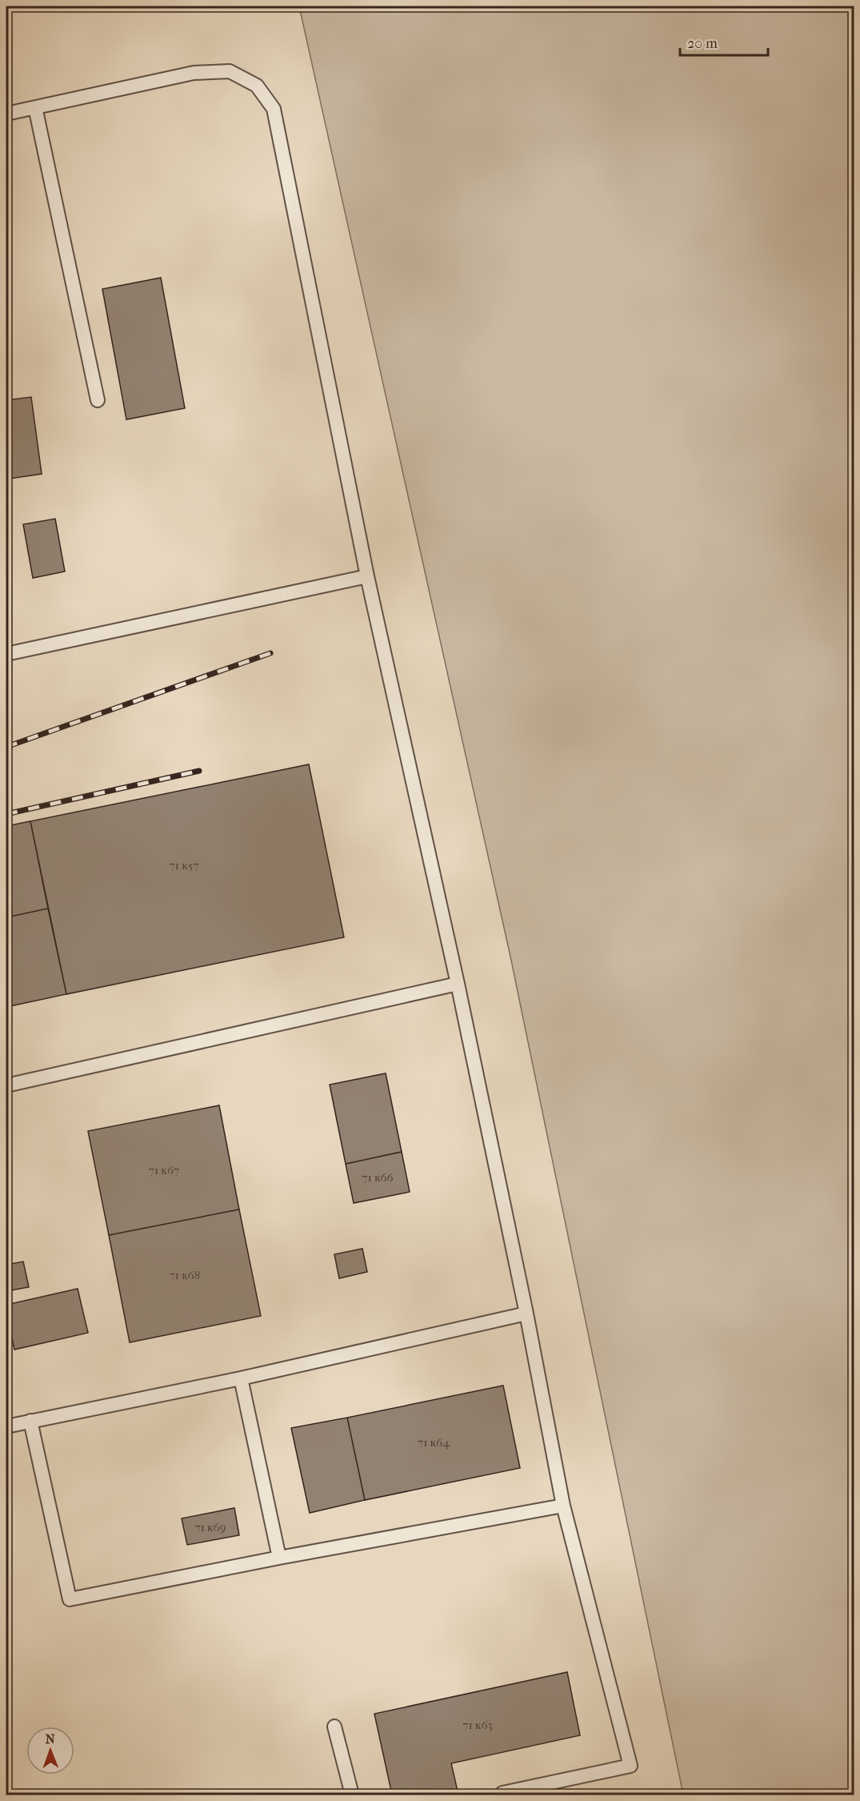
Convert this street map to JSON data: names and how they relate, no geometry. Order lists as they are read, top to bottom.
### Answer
{
  "house_numbers": [
    "71 к57",
    "71 к67",
    "71 к66",
    "71 к68",
    "71 к64",
    "71 к69",
    "71 к63"
  ],
  "scale_bar": "20 m",
  "north": "top"
}
